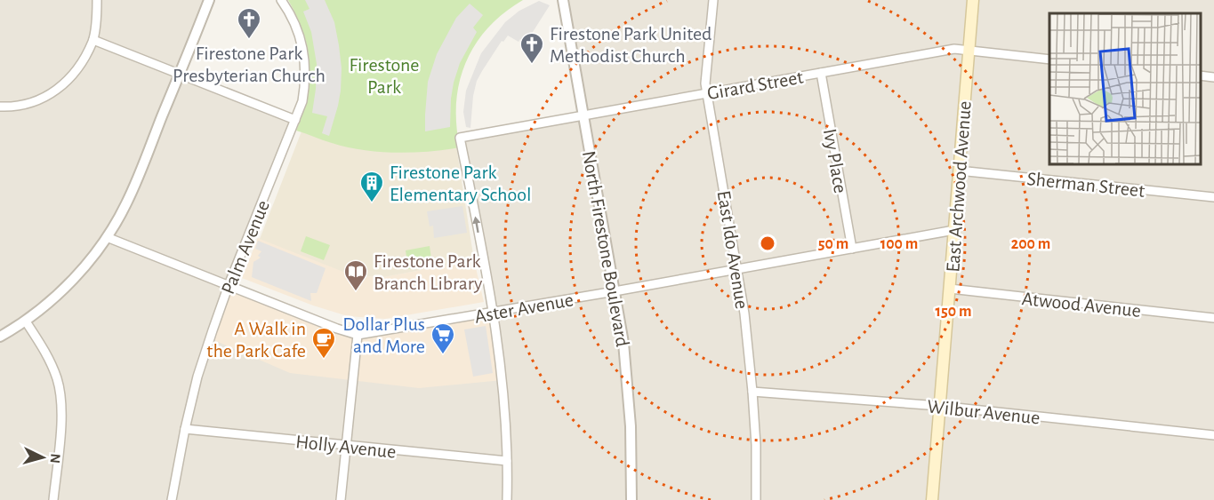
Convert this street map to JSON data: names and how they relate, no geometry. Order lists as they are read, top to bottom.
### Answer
{
  "streets": {
    "main road": ["East Archwood Avenue"],
    "street": [
      "Girard Street",
      "Ivy Place",
      "Sherman Street",
      "Palm Avenue",
      "North Firestone Boulevard",
      "East Ido Avenue",
      "Atwood Avenue",
      "Aster Avenue",
      "Wilbur Avenue",
      "Holly Avenue"
    ]
  },
  "crossings": [
    ["Girard Street", "Ivy Place"],
    ["Girard Street", "East Archwood Avenue"],
    ["Girard Street", "North Firestone Boulevard"],
    ["Girard Street", "East Ido Avenue"],
    ["Girard Street", "Aster Avenue"],
    ["Ivy Place", "Aster Avenue"],
    ["Sherman Street", "East Archwood Avenue"],
    ["East Archwood Avenue", "Atwood Avenue"],
    ["East Archwood Avenue", "Aster Avenue"],
    ["East Archwood Avenue", "Wilbur Avenue"],
    ["Palm Avenue", "Aster Avenue"],
    ["Palm Avenue", "Holly Avenue"],
    ["North Firestone Boulevard", "Aster Avenue"],
    ["East Ido Avenue", "Aster Avenue"],
    ["East Ido Avenue", "Wilbur Avenue"]
  ],
  "parks": ["Firestone Park"],
  "places": {
    "church": ["Firestone Park Presbyterian Church", "Firestone Park United Methodist Church"],
    "building": ["Firestone Park Elementary School"],
    "library": ["Firestone Park Branch Library"],
    "supermarket": ["Dollar Plus and More"],
    "cafe": ["A Walk in the Park Cafe"]
  },
  "north": "right",
  "rings": [
    "50 m",
    "100 m",
    "200 m",
    "150 m"
  ]
}
